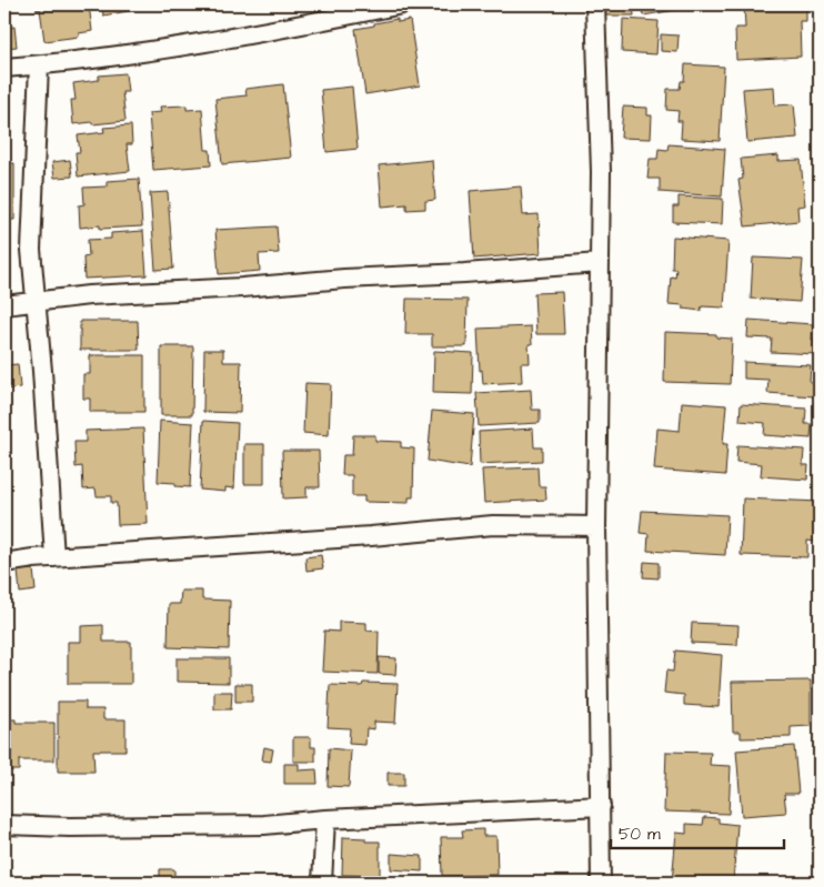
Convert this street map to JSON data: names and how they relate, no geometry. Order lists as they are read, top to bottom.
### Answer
{
  "scale_bar": "50 m"
}
